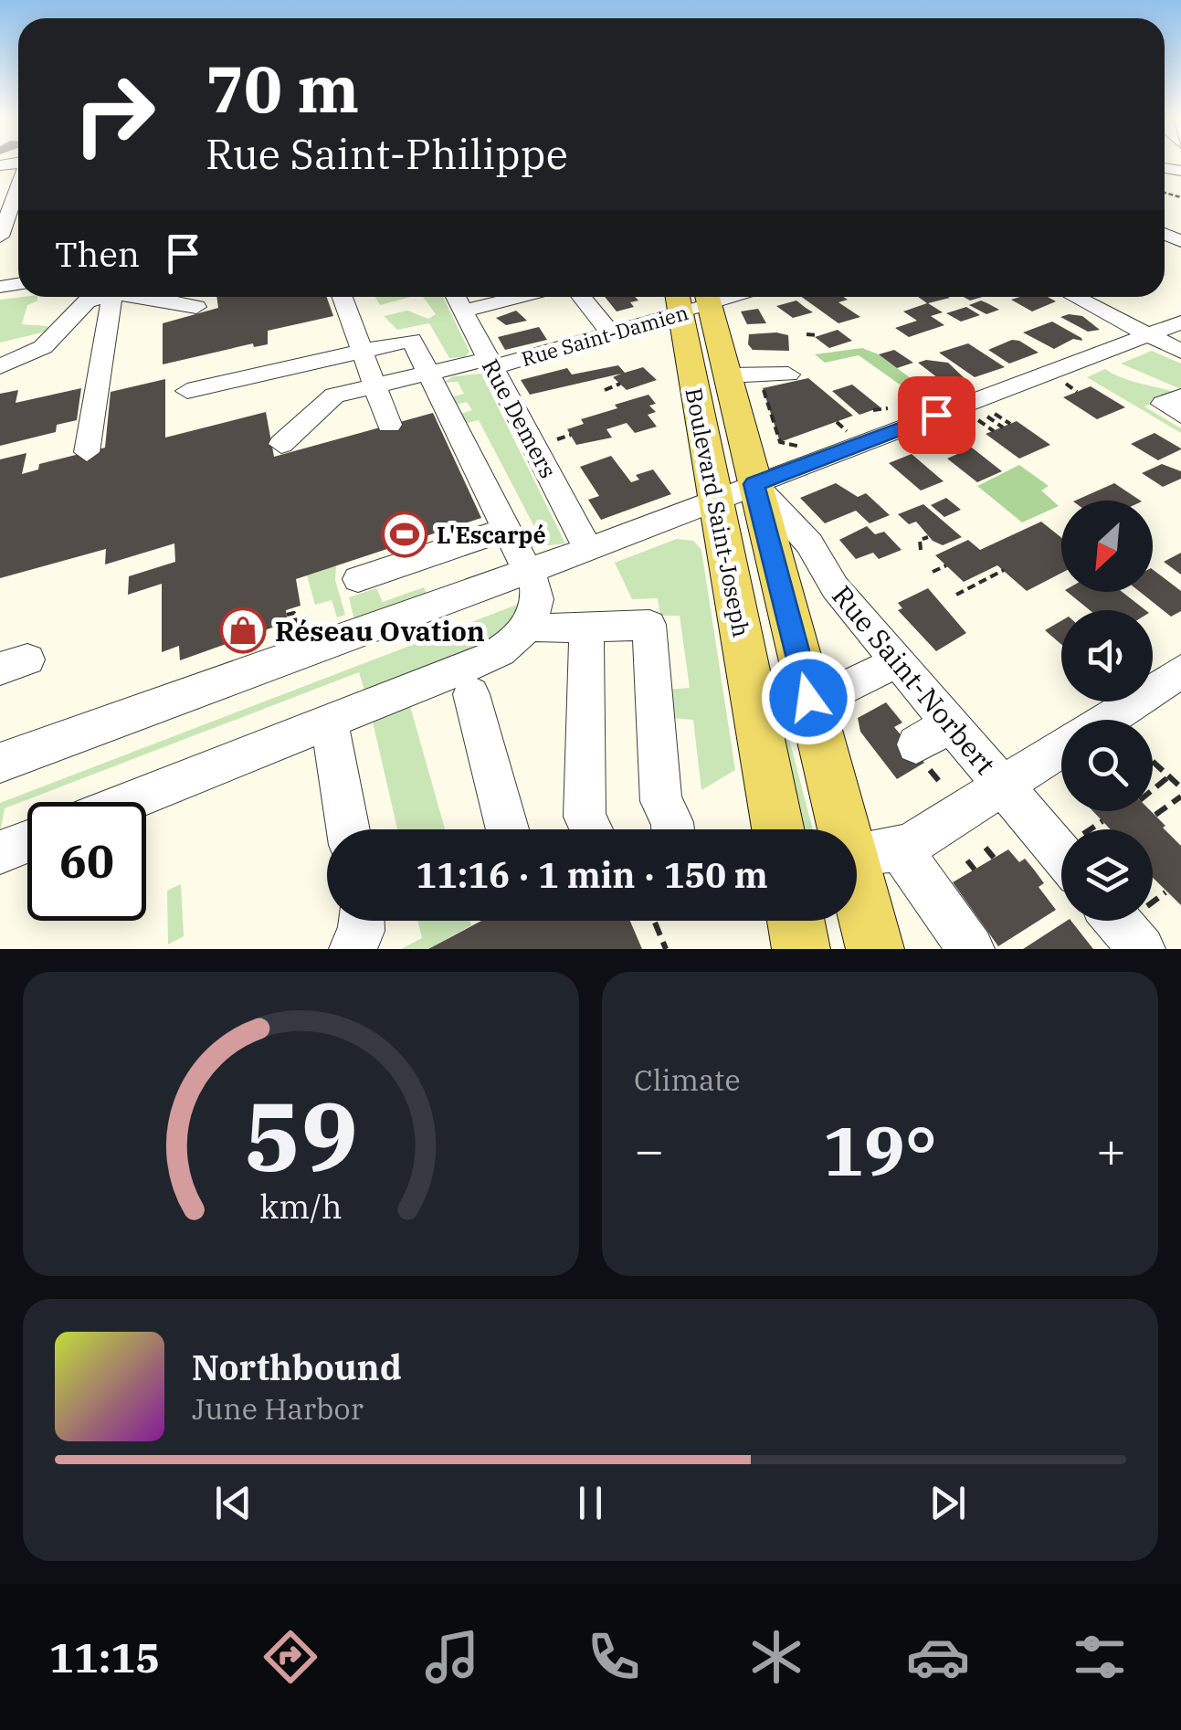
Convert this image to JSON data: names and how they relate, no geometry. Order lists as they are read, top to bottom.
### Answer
{
  "streets": {
    "main road": ["Boulevard Saint-Joseph"],
    "street": ["Rue Saint-Damien", "Rue Demers", "Rue Saint-Norbert"]
  },
  "crossings": [
    ["Rue Saint-Damien", "Rue Demers"],
    ["Rue Saint-Damien", "Boulevard Saint-Joseph"],
    ["Boulevard Saint-Joseph", "Rue Saint-Norbert"]
  ],
  "places": {
    "sports": ["L'Escarpé"],
    "shop": ["Réseau Ovation"]
  },
  "north": "bottom left",
  "page": {
    "turn": ["70 m", "Rue Saint-Philippe"],
    "then": "Then",
    "limit": "60",
    "trip": "11:16 · 1 min · 150 m",
    "tile": "Climate",
    "heat": ["−", "19°", "+"],
    "song": ["Northbound", "June Harbor"],
    "tabs": "11:15",
    "gauge": ["59", "km/h"]
  }
}
